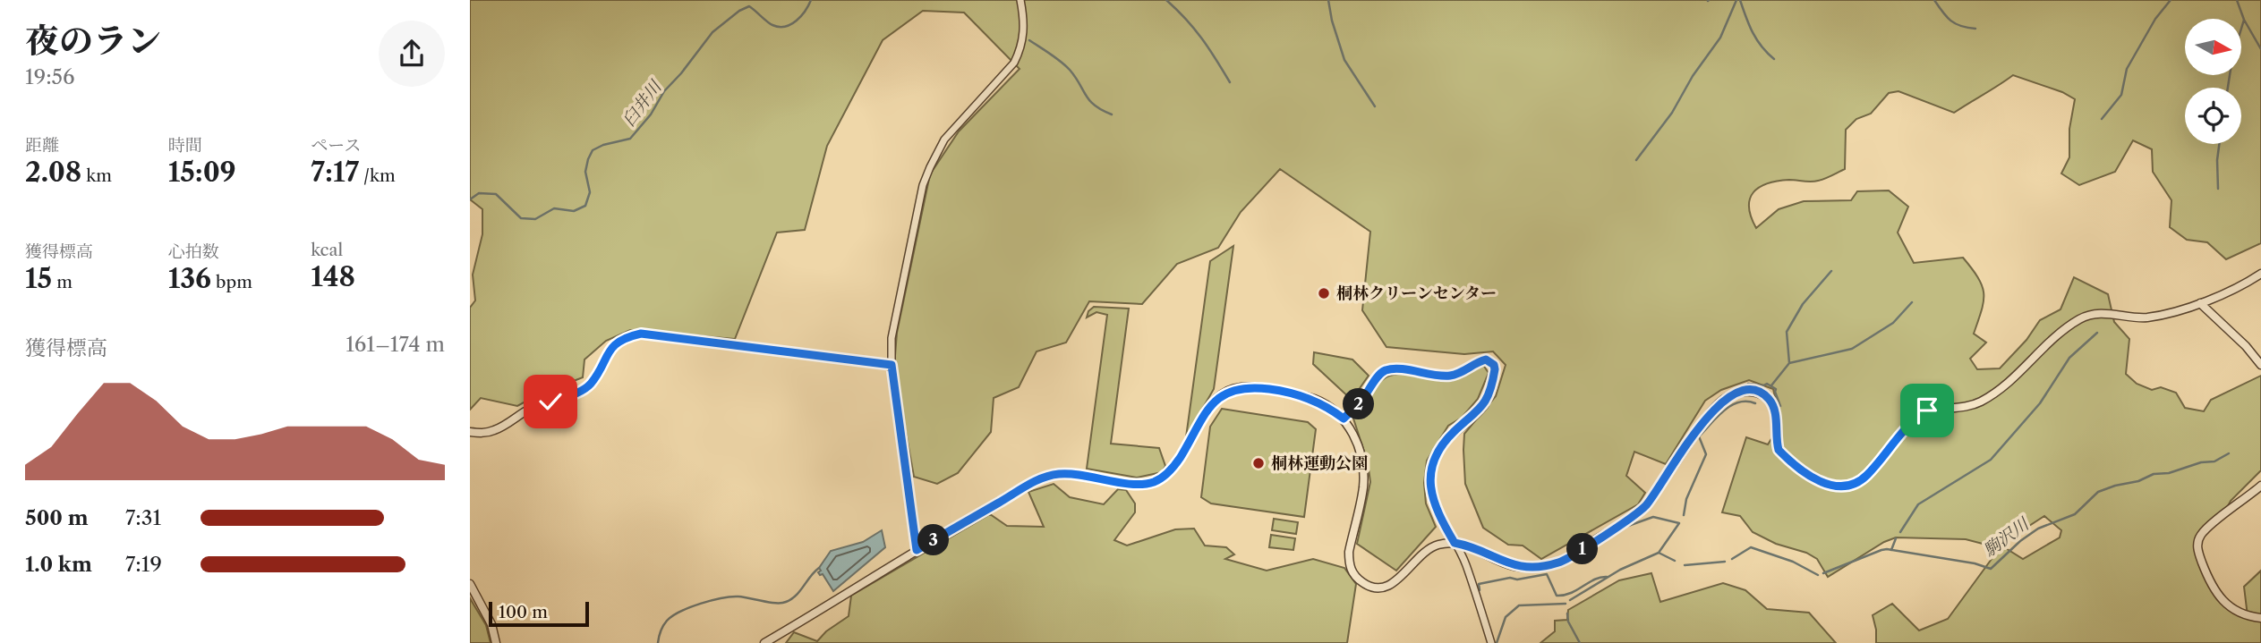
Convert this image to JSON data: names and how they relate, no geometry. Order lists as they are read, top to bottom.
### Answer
{
  "water": ["臼井川", "駒沢川"],
  "places": ["桐林クリーンセンター", "桐林運動公園"],
  "scale_bar": "100 m",
  "north": "right",
  "page": {
    "heading": ["夜のラン", "19:56"],
    "stats": [
      ["距離", "2.08 km"],
      ["時間", "15:09"],
      ["ペース", "7:17 /km"],
      ["獲得標高", "15 m"],
      ["心拍数", "136 bpm"],
      ["kcal", "148"]
    ],
    "chart": ["獲得標高", "161–174 m"],
    "pins": ["2", "3", "1"],
    "list": [
      {
        "name": "500 m",
        "note": "7:31"
      },
      {
        "name": "1.0 km",
        "note": "7:19"
      }
    ],
    "scale": "100 m"
  }
}
